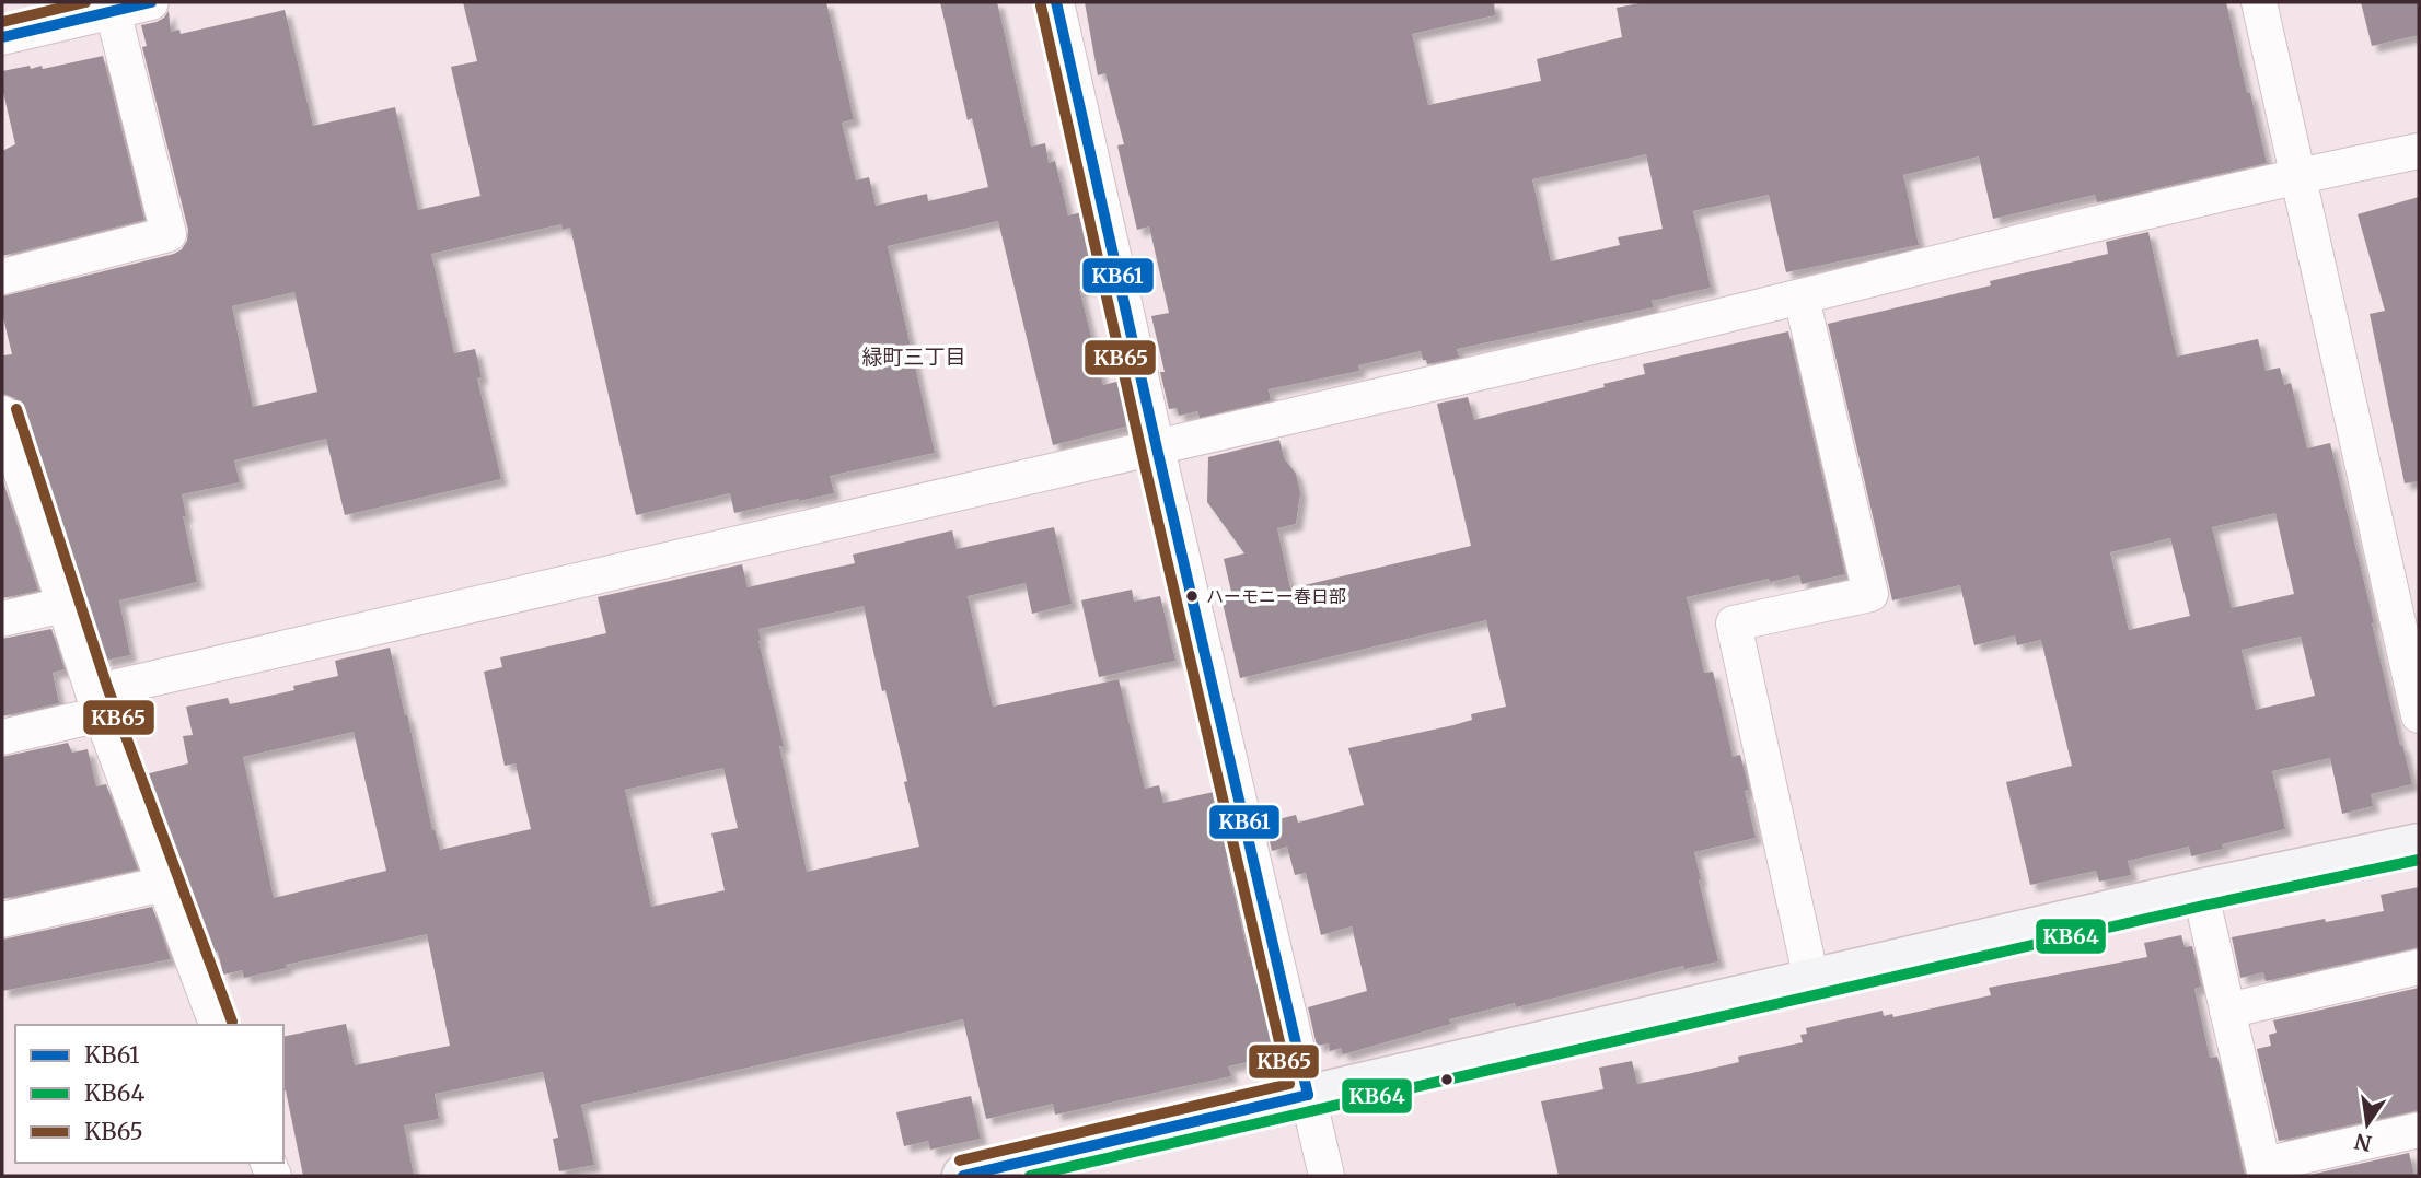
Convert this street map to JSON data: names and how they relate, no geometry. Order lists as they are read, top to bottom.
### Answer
{
  "districts": ["緑町三丁目"],
  "places": ["ハーモニー春日部"],
  "lines": ["transit line KB61", "transit line KB65", "transit line KB64"],
  "legend": ["KB61", "KB64", "KB65"],
  "north": "bottom"
}
